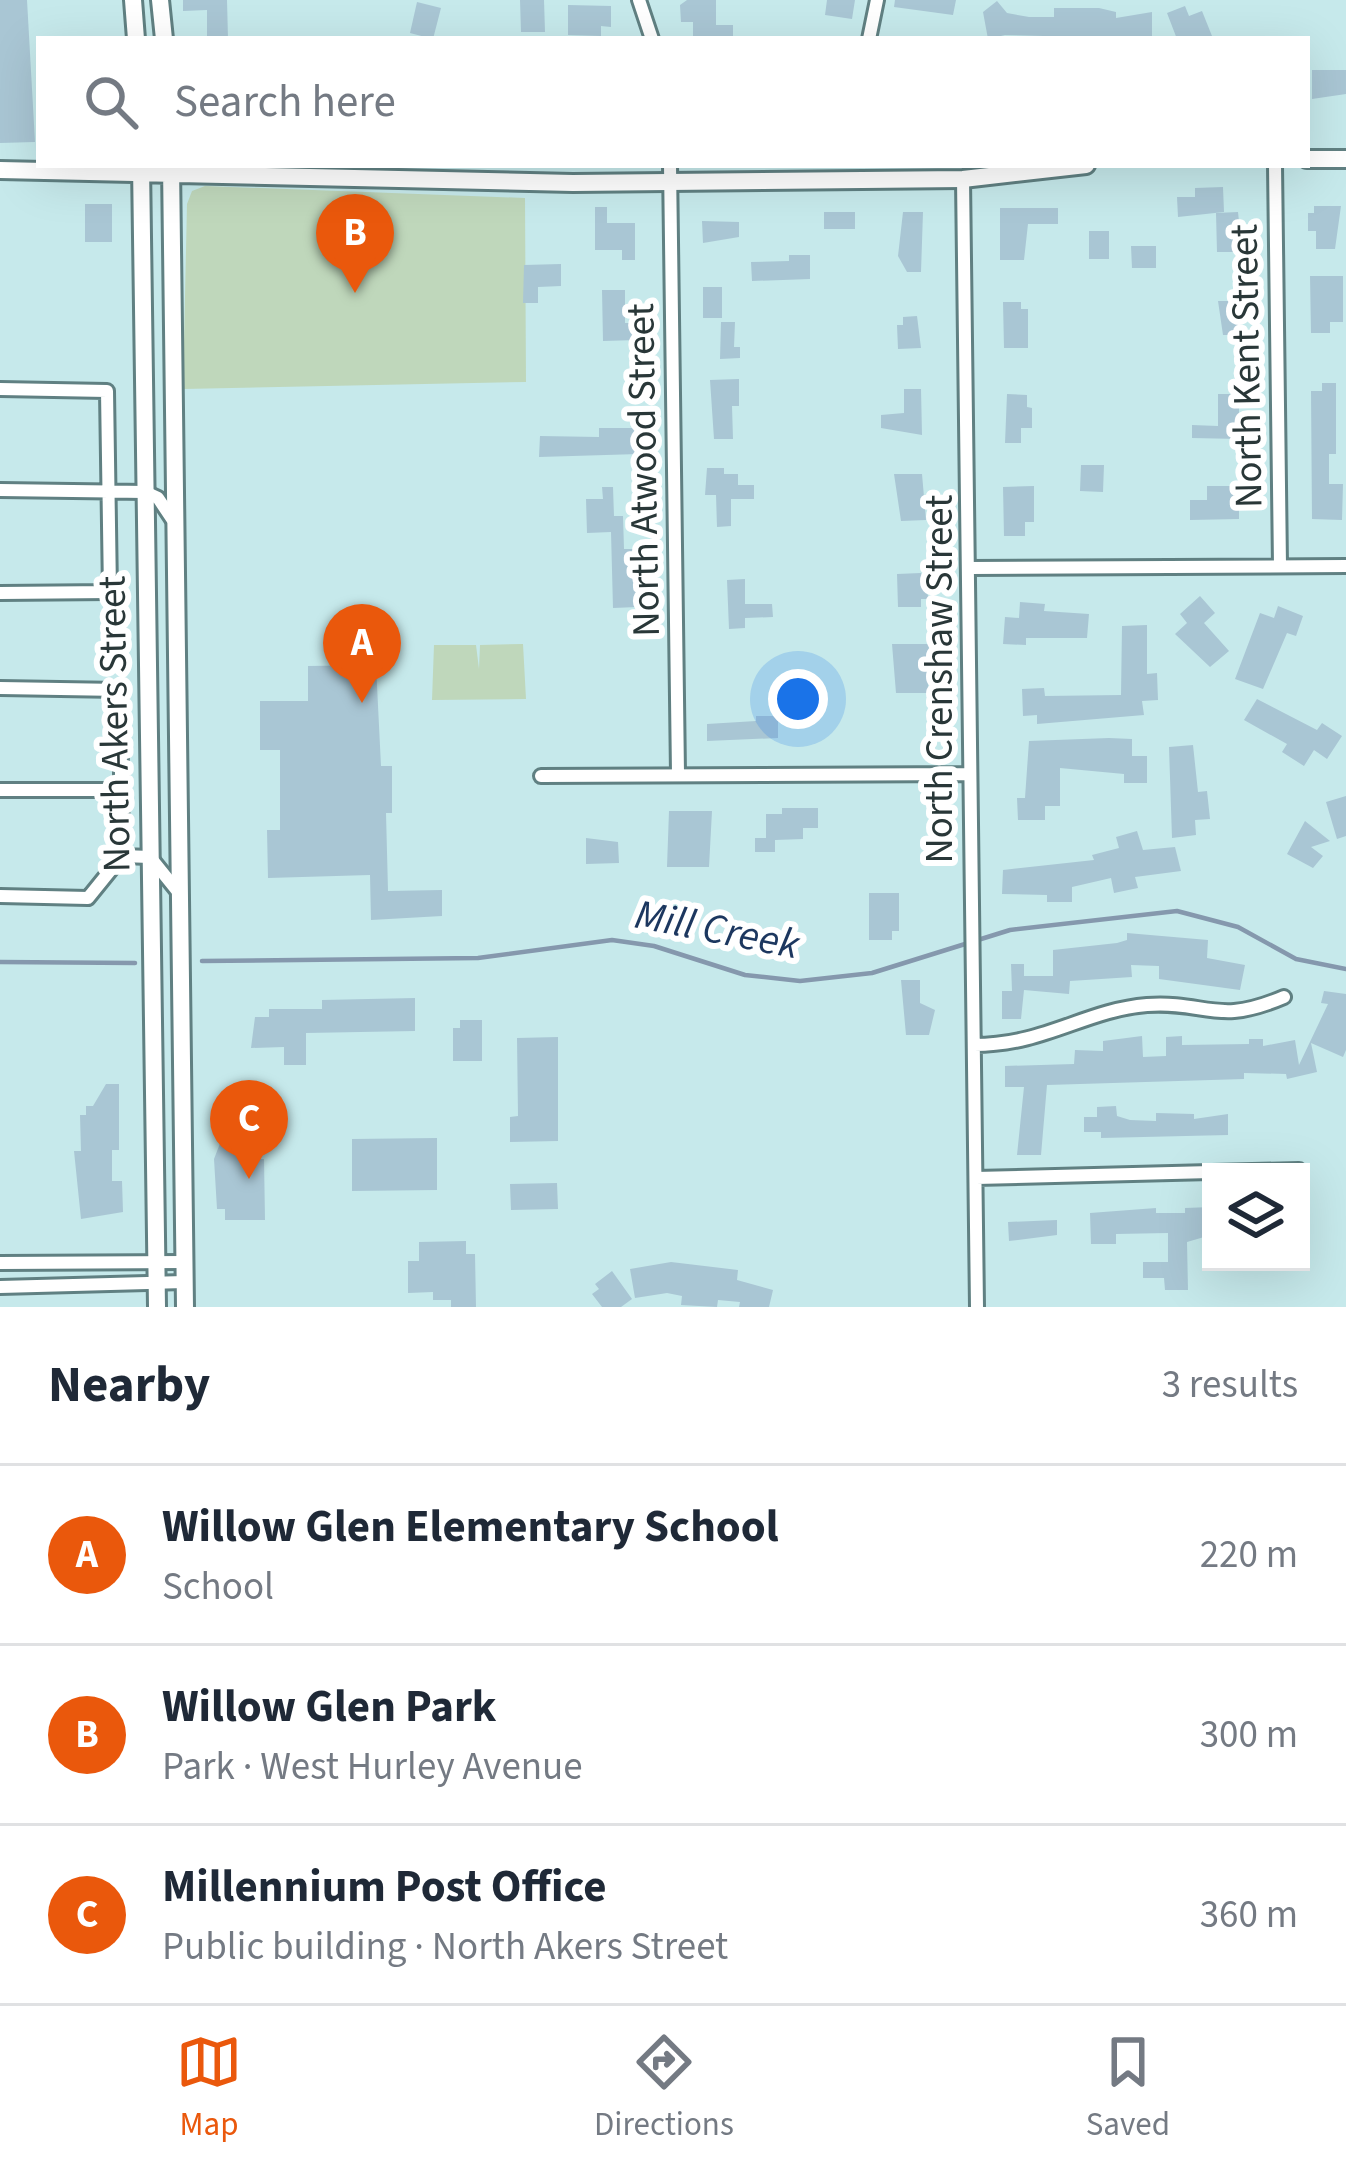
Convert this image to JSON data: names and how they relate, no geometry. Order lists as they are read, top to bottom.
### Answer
{
  "streets": {
    "main road": ["North Akers Street"],
    "street": ["North Kent Street", "North Atwood Street", "North Crenshaw Street"]
  },
  "water": ["Mill Creek"],
  "page": {
    "search": "Search here",
    "pins": ["B", "A", "C"],
    "heading": ["Nearby", "3 results"],
    "list": [
      {
        "mark": "A",
        "name": "Willow Glen Elementary School",
        "note": "School",
        "value": "220 m"
      },
      {
        "mark": "B",
        "name": "Willow Glen Park",
        "note": "Park · West Hurley Avenue",
        "value": "300 m"
      },
      {
        "mark": "C",
        "name": "Millennium Post Office",
        "note": "Public building · North Akers Street",
        "value": "360 m"
      }
    ],
    "nav": ["Map", "Directions", "Saved"]
  }
}
